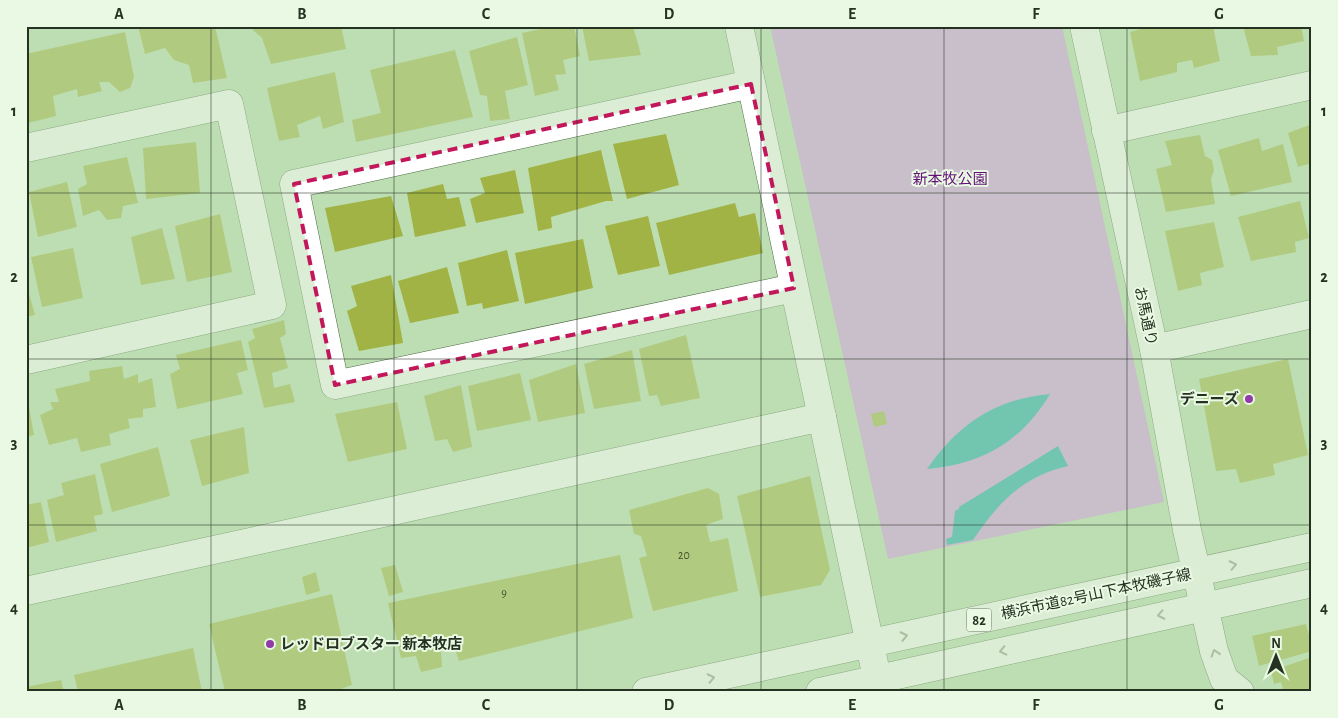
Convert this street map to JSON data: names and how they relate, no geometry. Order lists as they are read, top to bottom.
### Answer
{
  "streets": {
    "street": ["お馬通り", "横浜市道82号山下本牧磯子線", "82"]
  },
  "crossings": [
    ["お馬通り", "横浜市道82号山下本牧磯子線"],
    ["お馬通り", "82"]
  ],
  "parks": ["新本牧公園"],
  "places": ["デニーズ", "レッドロブスター 新本牧店"],
  "house_numbers": ["20", "9"],
  "north": "top",
  "grid": {
    "columns": [
      "A",
      "B",
      "C",
      "D",
      "E",
      "F",
      "G"
    ],
    "rows": [
      "1",
      "2",
      "3",
      "4"
    ]
  }
}
